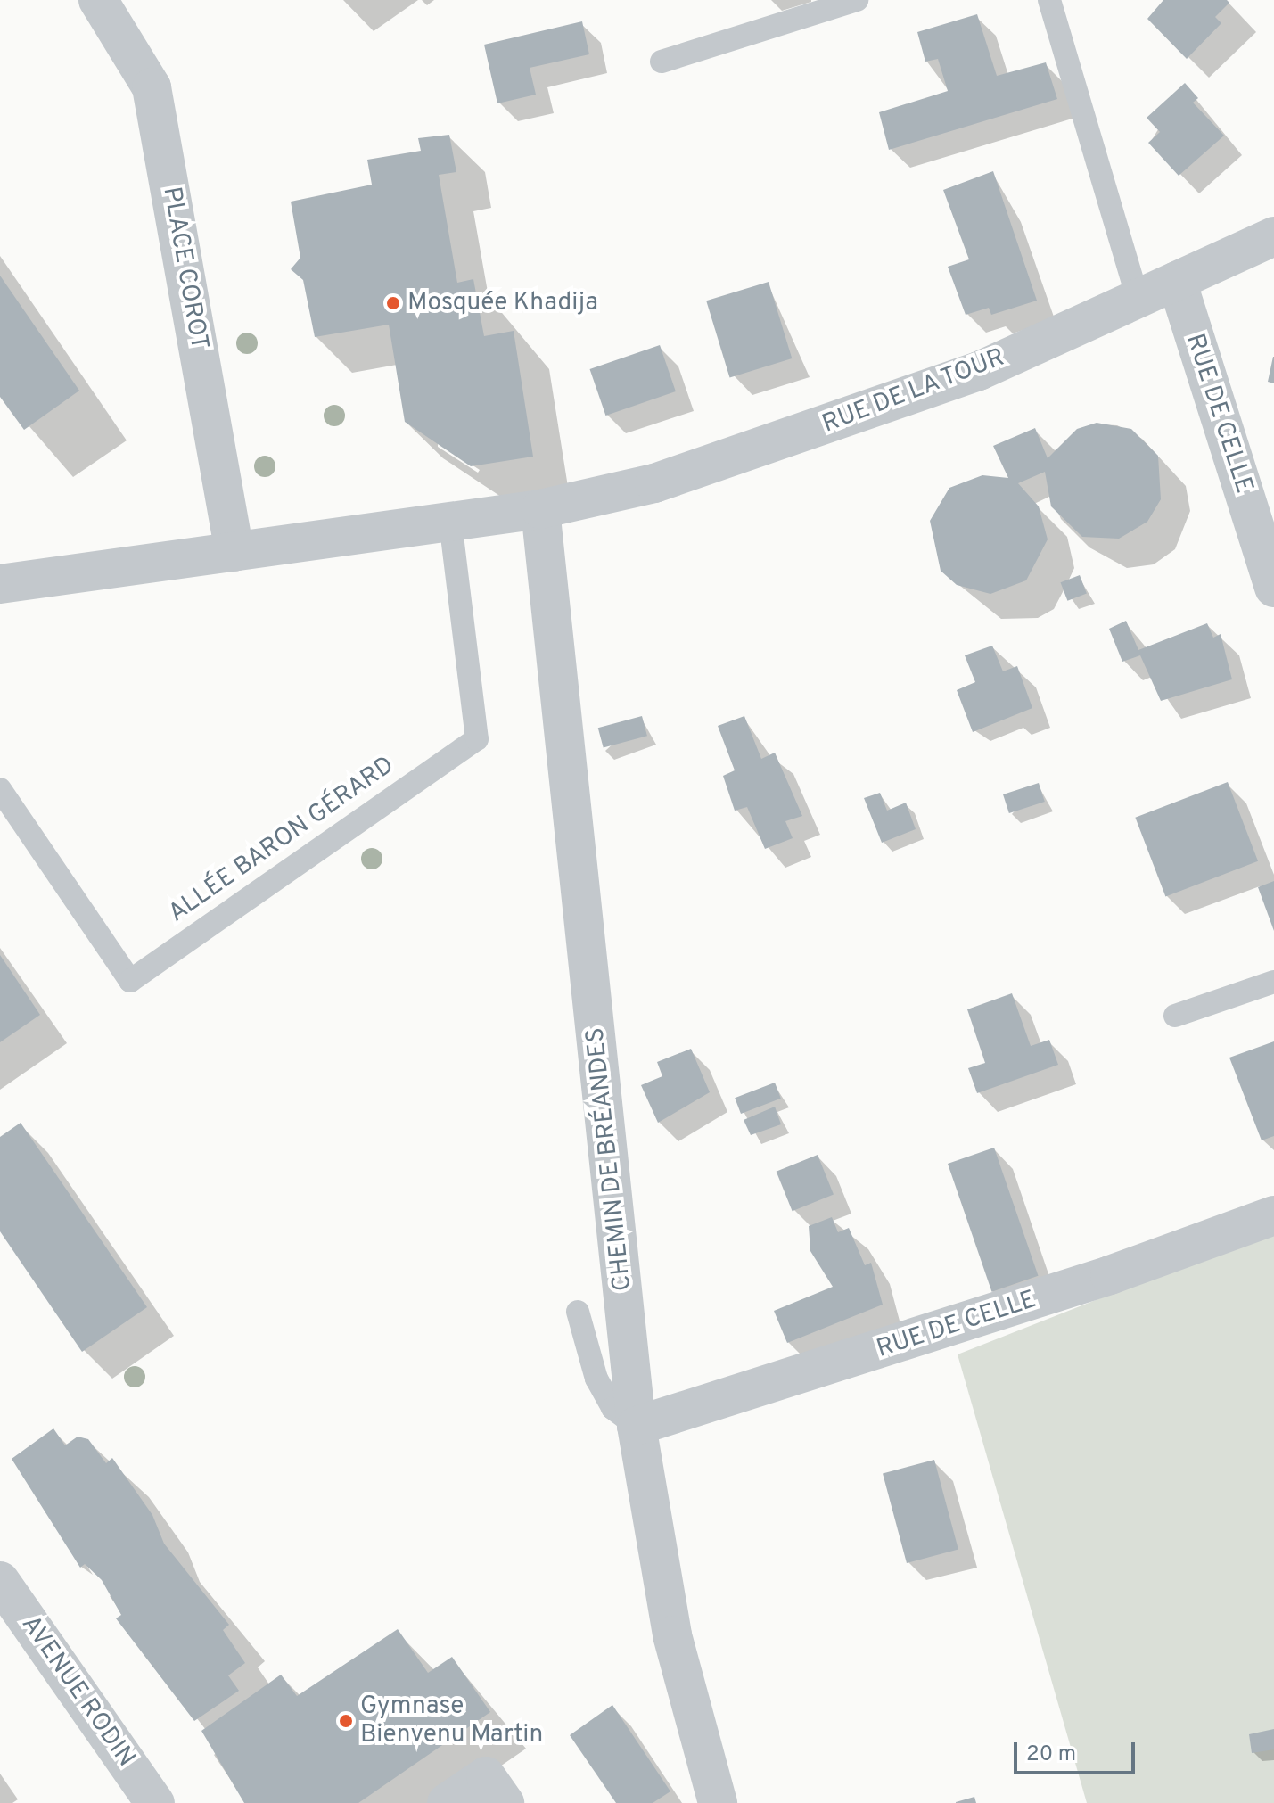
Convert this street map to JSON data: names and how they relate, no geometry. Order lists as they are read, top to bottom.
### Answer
{
  "streets": {
    "street": [
      "PLACE COROT",
      "RUE DE LA TOUR",
      "RUE DE CELLE",
      "CHEMIN DE BRÉANDES",
      "AVENUE RODIN"
    ],
    "lane": ["ALLÉE BARON GÉRARD"]
  },
  "crossings": [
    ["PLACE COROT", "RUE DE LA TOUR"],
    ["RUE DE LA TOUR", "RUE DE CELLE"],
    ["RUE DE LA TOUR", "ALLÉE BARON GÉRARD"],
    ["RUE DE LA TOUR", "CHEMIN DE BRÉANDES"],
    ["RUE DE CELLE", "CHEMIN DE BRÉANDES"]
  ],
  "places": ["Mosquée Khadija", "Gymnase Bienvenu Martin"],
  "scale_bar": "20 m"
}
